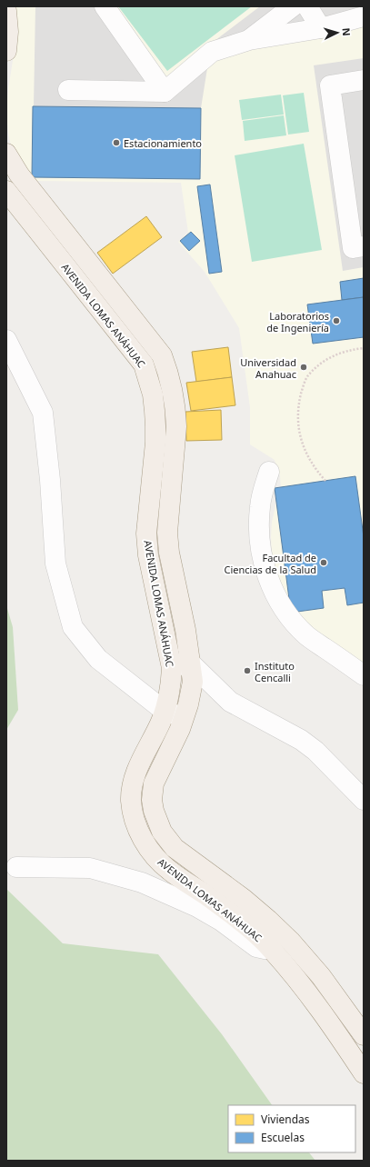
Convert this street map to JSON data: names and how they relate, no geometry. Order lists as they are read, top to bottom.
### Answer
{
  "streets": {
    "main road": ["AVENIDA LOMAS ANÁHUAC"]
  },
  "places": [
    "Estacionamiento",
    "Laboratorios de Ingeniería",
    "Universidad Anahuac",
    "Facultad de Ciencias de la Salud",
    "Instituto Cencalli"
  ],
  "legend": ["Viviendas", "Escuelas"],
  "north": "right"
}
